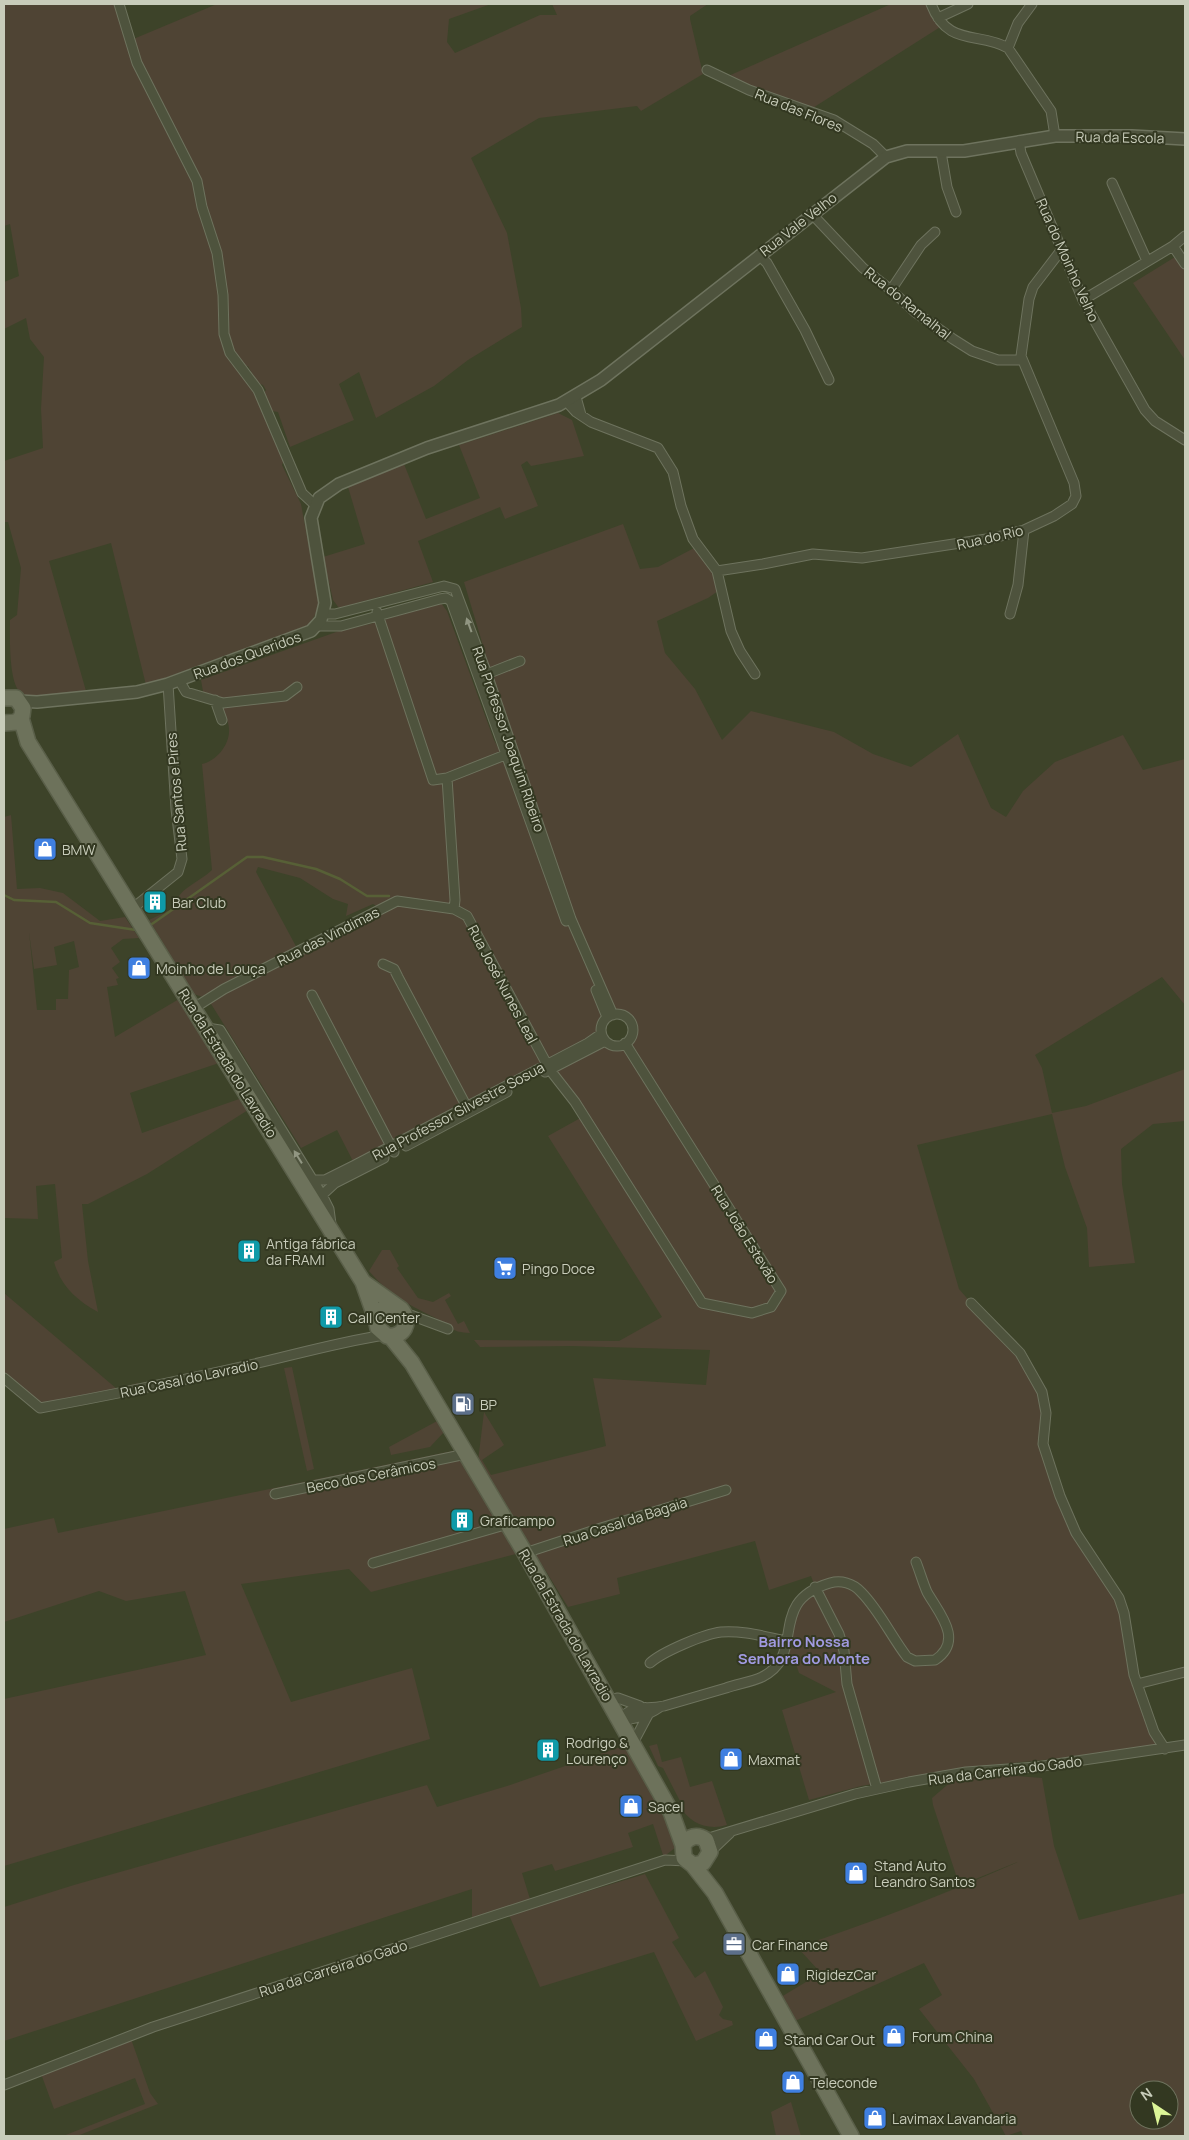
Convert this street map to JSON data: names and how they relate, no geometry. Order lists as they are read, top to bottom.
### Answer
{
  "streets": {
    "main road": ["Rua da Estrada do Lavradio"],
    "street": [
      "Rua das Flores",
      "Rua da Escola",
      "Rua Vale Velho",
      "Rua do Moinho Velho",
      "Rua do Ramalhal",
      "Rua do Rio",
      "Rua dos Queridos",
      "Rua Professor Joaquim Ribeiro",
      "Rua Santos e Pires",
      "Rua das Vindimas",
      "Rua José Nunes Leal",
      "Rua Professor Silvestre Sosua",
      "Rua João Estevão",
      "Rua Casal do Lavradio",
      "Beco dos Cerâmicos",
      "Rua Casal da Bagaia",
      "Rua da Carreira do Gado"
    ]
  },
  "crossings": [
    ["Rua das Flores", "Rua Vale Velho"],
    ["Rua da Escola", "Rua Vale Velho"],
    ["Rua Vale Velho", "Rua do Moinho Velho"],
    ["Rua Vale Velho", "Rua do Ramalhal"],
    ["Rua do Moinho Velho", "Rua do Rio"],
    ["Rua do Ramalhal", "Rua do Rio"],
    ["Rua dos Queridos", "Rua Professor Joaquim Ribeiro"],
    ["Rua dos Queridos", "Rua Santos e Pires"],
    ["Rua dos Queridos", "Rua da Estrada do Lavradio"],
    ["Rua Professor Joaquim Ribeiro", "Rua Professor Silvestre Sosua"],
    ["Rua Professor Joaquim Ribeiro", "Rua João Estevão"],
    ["Rua Santos e Pires", "Rua da Estrada do Lavradio"],
    ["Rua das Vindimas", "Rua José Nunes Leal"],
    ["Rua das Vindimas", "Rua da Estrada do Lavradio"],
    ["Rua José Nunes Leal", "Rua Professor Silvestre Sosua"],
    ["Rua José Nunes Leal", "Rua João Estevão"],
    ["Rua da Estrada do Lavradio", "Rua Casal do Lavradio"],
    ["Rua da Estrada do Lavradio", "Beco dos Cerâmicos"],
    ["Rua da Estrada do Lavradio", "Rua Casal da Bagaia"],
    ["Rua da Estrada do Lavradio", "Rua da Carreira do Gado"],
    ["Rua Professor Silvestre Sosua", "Rua João Estevão"]
  ],
  "districts": ["Bairro Nossa Senhora do Monte"],
  "places": {
    "shop": [
      "BMW",
      "Moinho de Louça",
      "Maxmat",
      "Sacel",
      "Stand Auto Leandro Santos",
      "RigidezCar",
      "Forum China",
      "Stand Car Out",
      "Teleconde",
      "Lavimax Lavandaria"
    ],
    "building": [
      "Bar Club",
      "Antiga fábrica da FRAMI",
      "Call Center",
      "Graficampo",
      "Rodrigo & Lourenço"
    ],
    "supermarket": ["Pingo Doce"],
    "fuel station": ["BP"],
    "office": ["Car Finance"]
  },
  "north": "top left"
}
